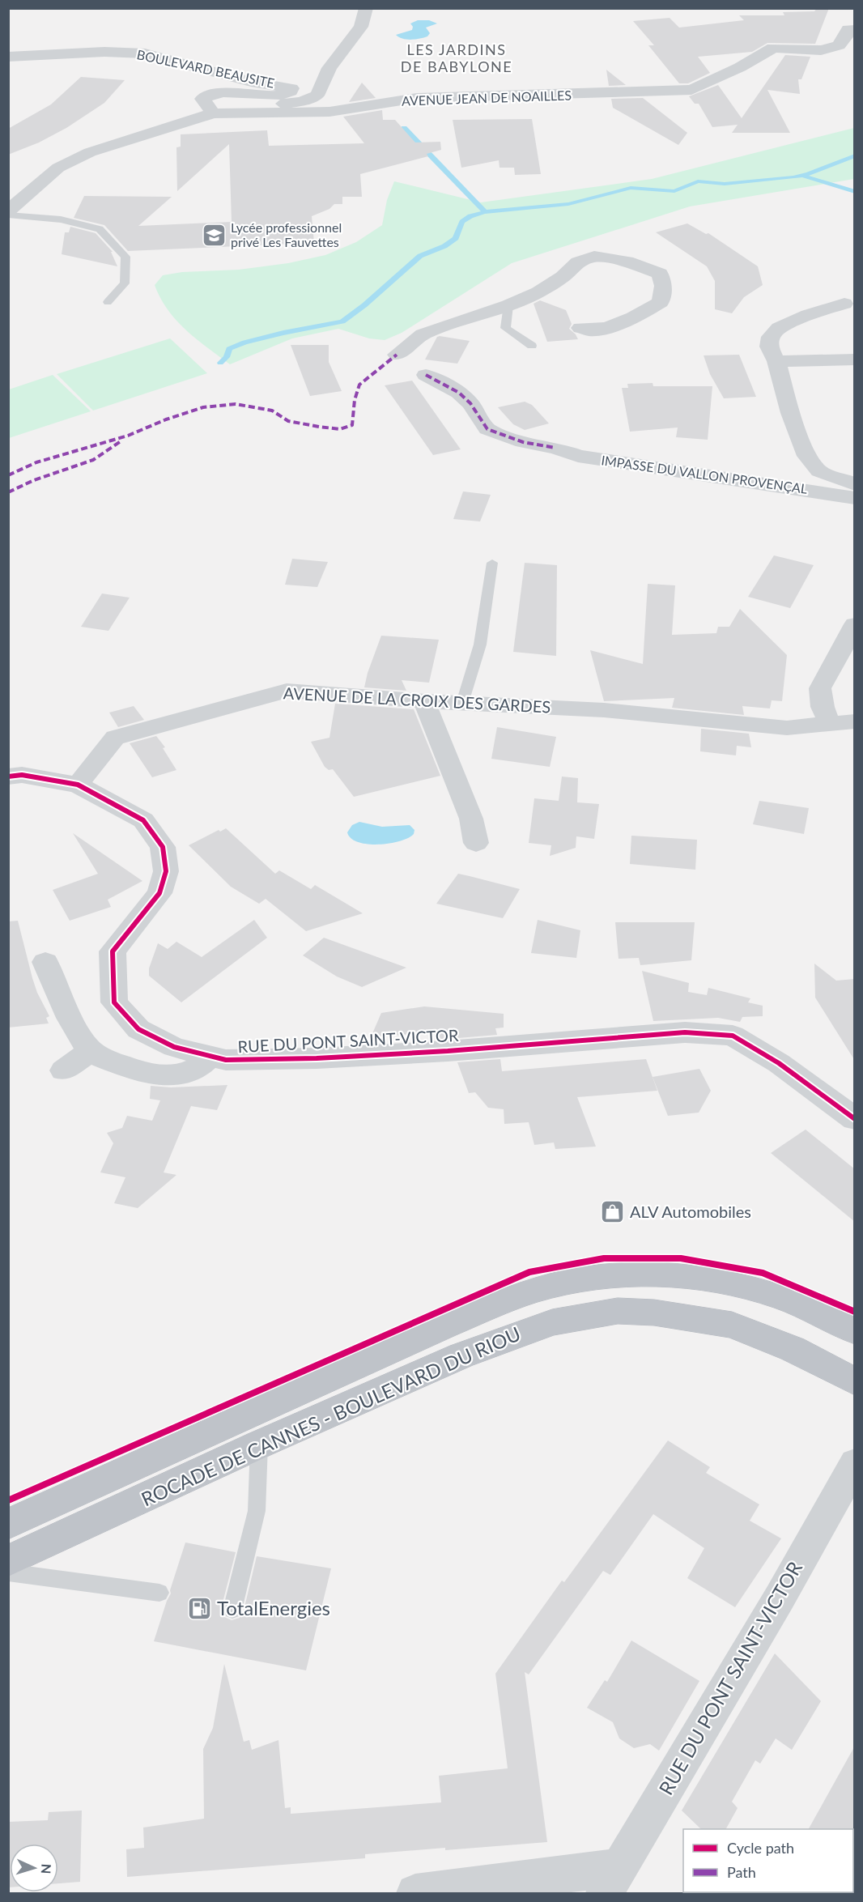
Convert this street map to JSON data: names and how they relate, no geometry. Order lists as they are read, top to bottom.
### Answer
{
  "streets": {
    "highway": ["ROCADE DE CANNES - BOULEVARD DU RIOU"],
    "street": [
      "BOULEVARD BEAUSITE",
      "AVENUE JEAN DE NOAILLES",
      "IMPASSE DU VALLON PROVENÇAL",
      "AVENUE DE LA CROIX DES GARDES",
      "RUE DU PONT SAINT-VICTOR"
    ]
  },
  "crossings": [
    ["BOULEVARD BEAUSITE", "AVENUE JEAN DE NOAILLES"],
    ["AVENUE DE LA CROIX DES GARDES", "RUE DU PONT SAINT-VICTOR"]
  ],
  "districts": ["LES JARDINS DE BABYLONE"],
  "places": {
    "school or university": ["Lycée professionnel privé Les Fauvettes"],
    "shop": ["ALV Automobiles"],
    "fuel station": ["TotalEnergies"]
  },
  "legend": ["Cycle path", "Path"],
  "north": "right"
}
